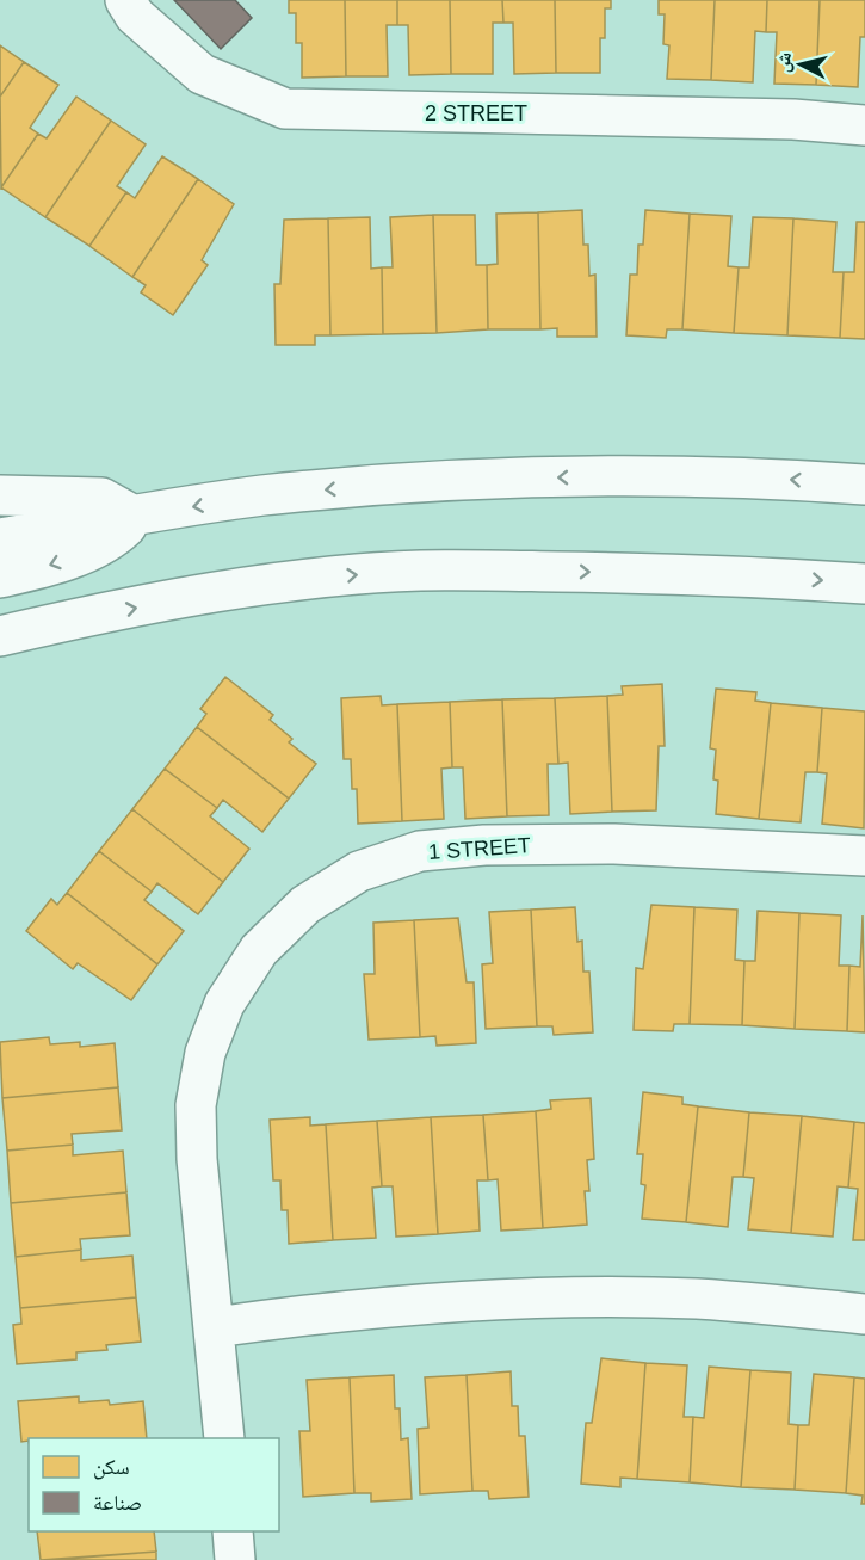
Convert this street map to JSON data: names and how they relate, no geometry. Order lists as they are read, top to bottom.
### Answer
{
  "streets": {
    "street": ["2 STREET", "1 STREET"]
  },
  "legend": ["سكن", "صناعة"],
  "north": "left"
}
